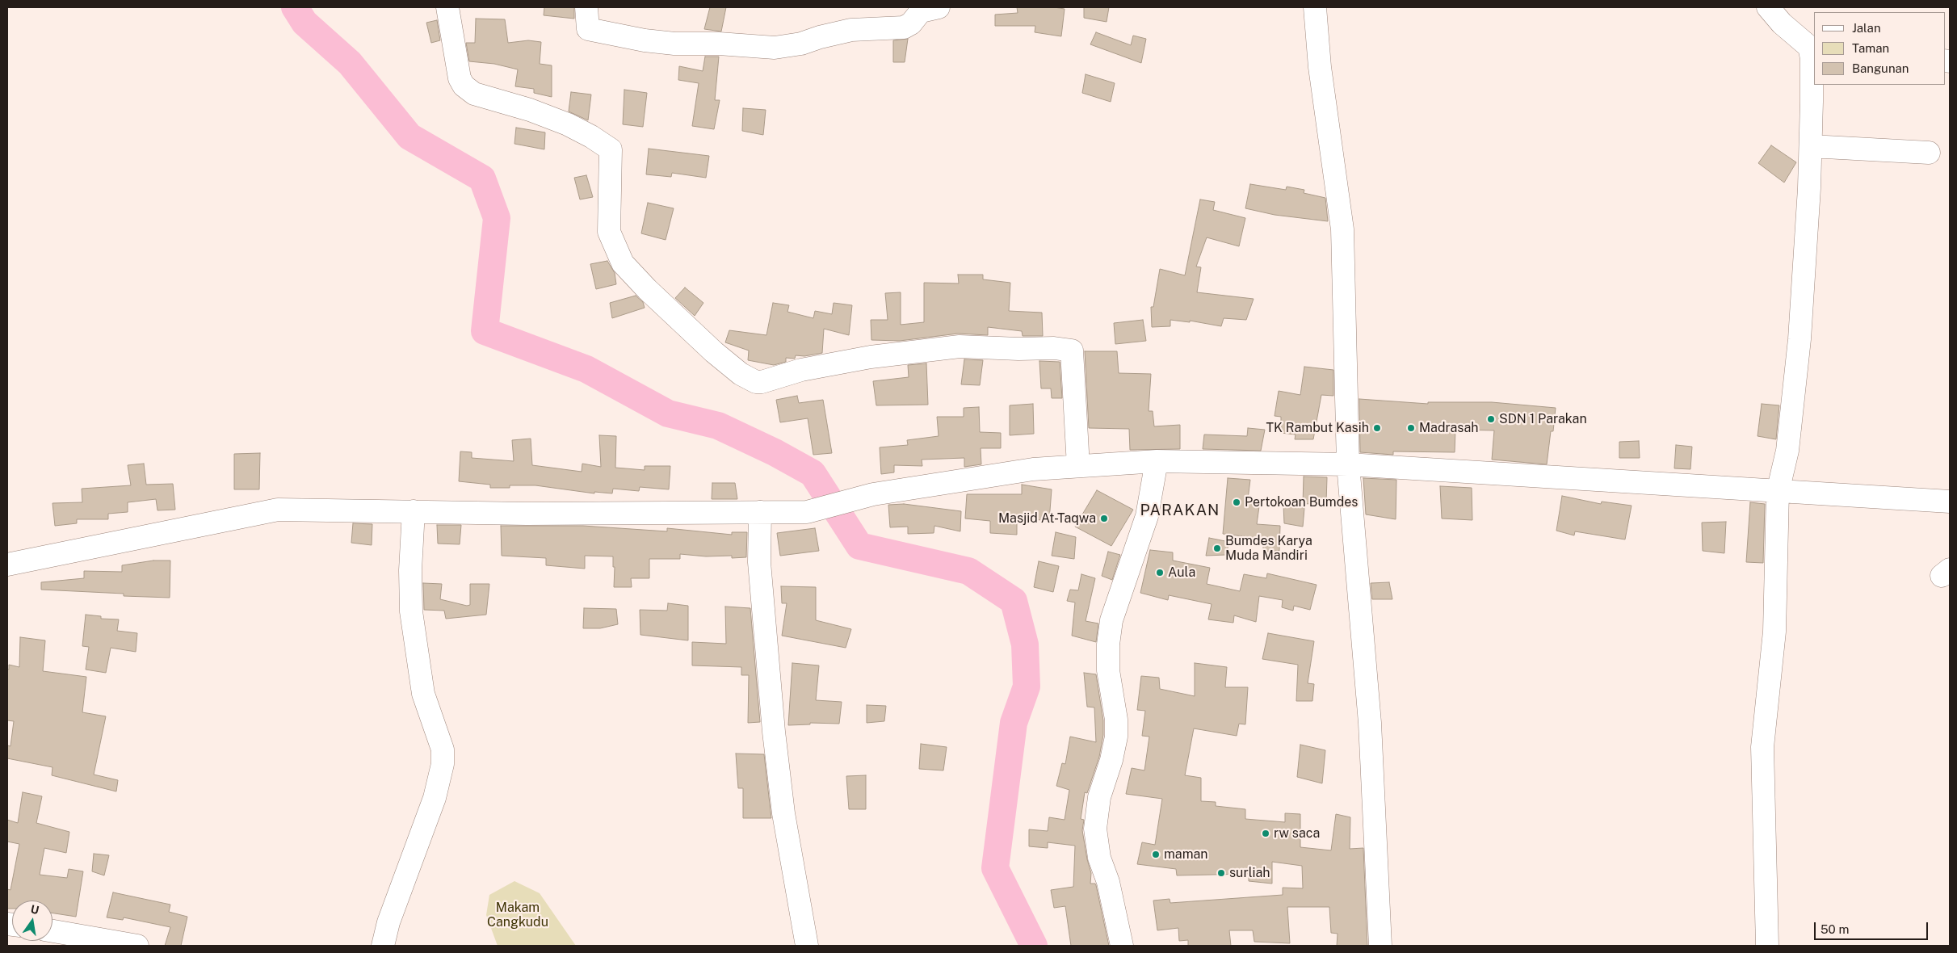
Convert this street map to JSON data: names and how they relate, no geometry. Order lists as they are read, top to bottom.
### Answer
{
  "districts": ["PARAKAN"],
  "parks": ["Makam Cangkudu"],
  "places": [
    "SDN 1 Parakan",
    "TK Rambut Kasih",
    "Madrasah",
    "Pertokoan Bumdes",
    "Masjid At-Taqwa",
    "Bumdes Karya Muda Mandiri",
    "Aula",
    "rw saca",
    "maman",
    "surliah"
  ],
  "legend": ["Jalan", "Taman", "Bangunan"],
  "scale_bar": "50 m",
  "north": "top"
}
